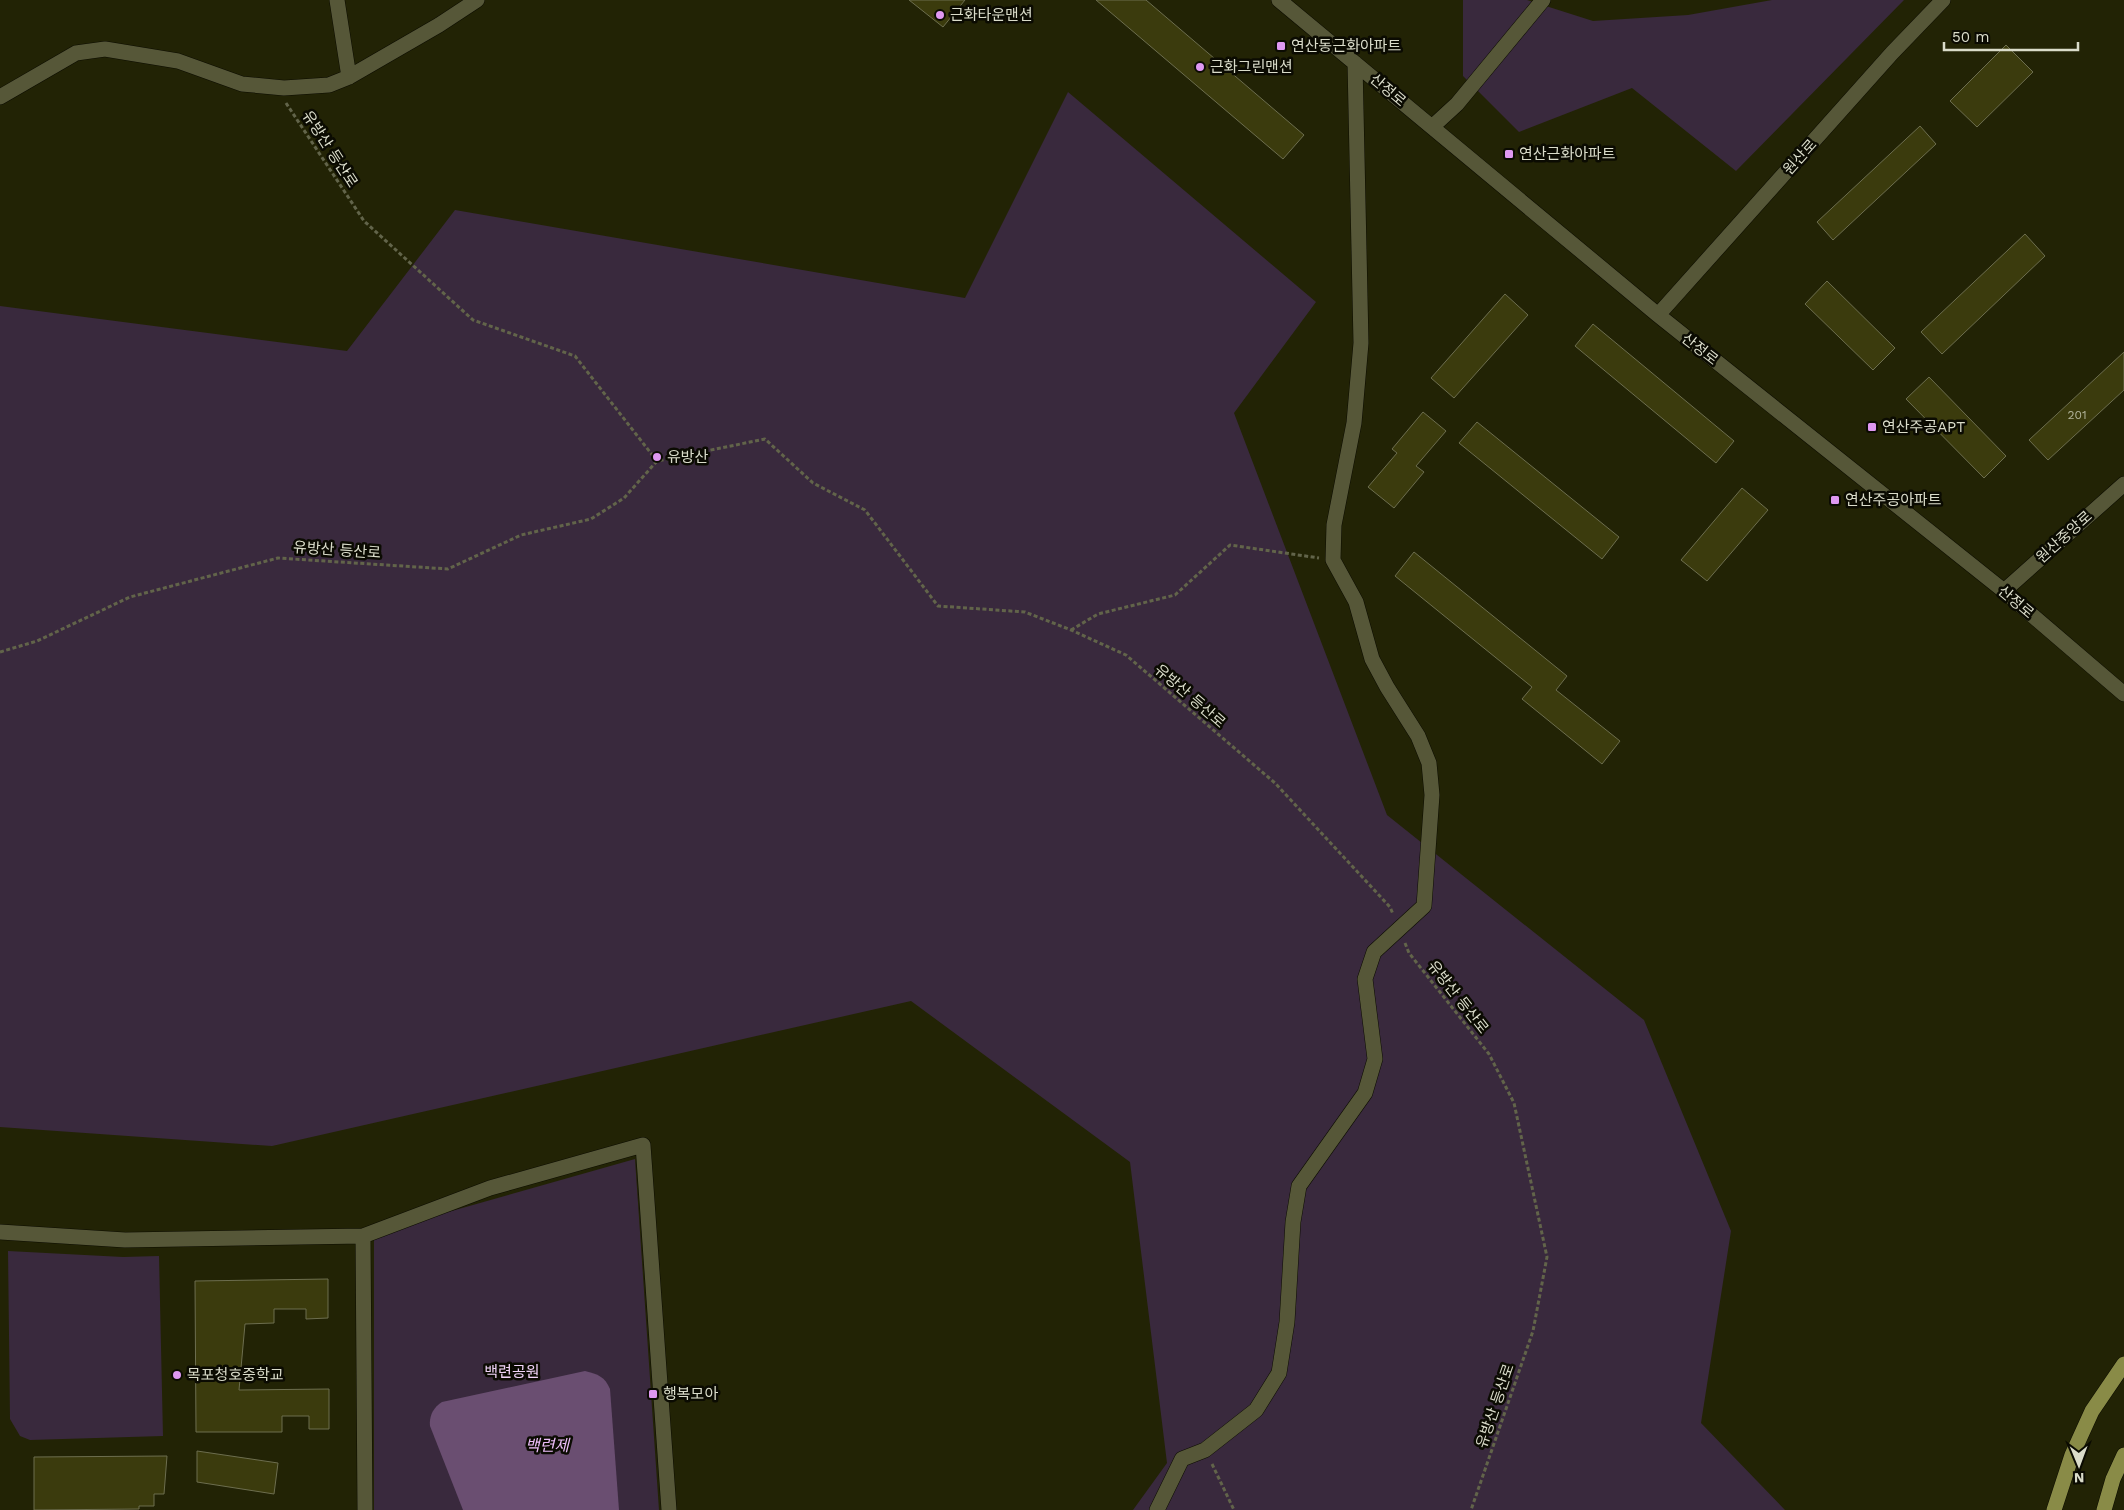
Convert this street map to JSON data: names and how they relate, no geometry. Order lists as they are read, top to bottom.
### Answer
{
  "streets": {
    "street": ["산정로", "원산로", "원산중앙로"],
    "path": ["유방산 등산로"]
  },
  "crossings": [
    ["산정로", "원산로"],
    ["산정로", "원산중앙로"]
  ],
  "water": ["백련제"],
  "parks": ["백련공원"],
  "places": {
    "other": [
      "근화타운맨션",
      "근화그린맨션",
      "유방산",
      "목포청호중학교"
    ],
    "transit": [
      "연산동근화아파트",
      "연산근화아파트",
      "연산주공APT",
      "연산주공아파트",
      "행복모아"
    ]
  },
  "house_numbers": ["201"],
  "scale_bar": "50 m",
  "north": "bottom"
}
